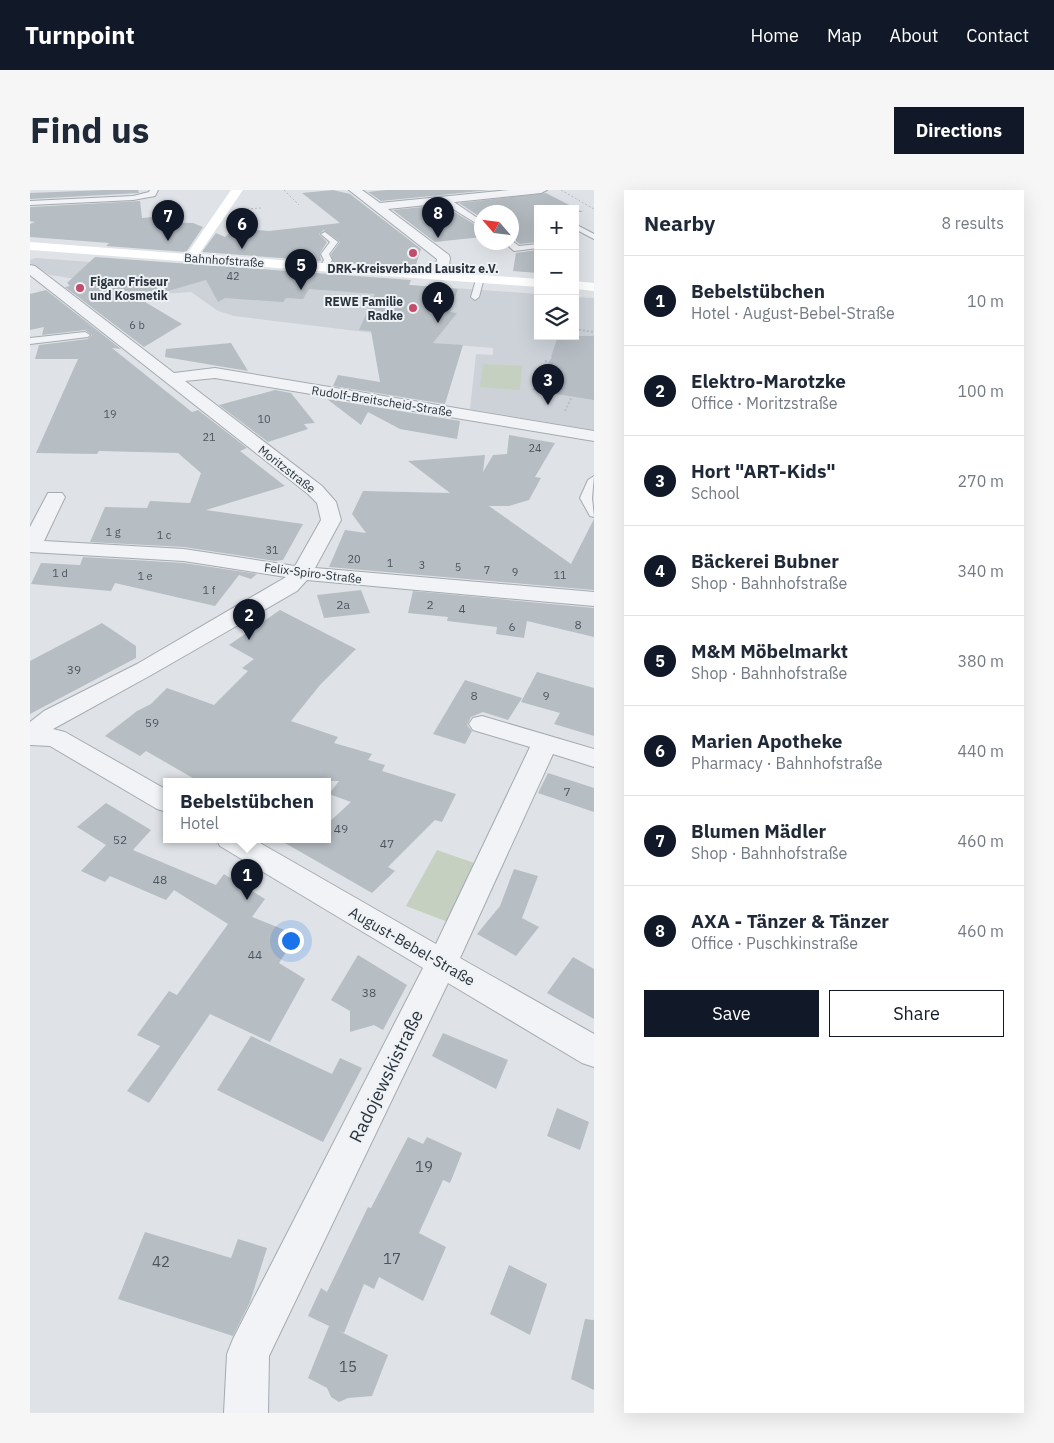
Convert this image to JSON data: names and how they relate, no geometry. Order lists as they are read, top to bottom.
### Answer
{
  "streets": {
    "main road": ["Bahnhofstraße"],
    "street": [
      "Rudolf-Breitscheid-Straße",
      "Moritzstraße",
      "Felix-Spiro-Straße",
      "August-Bebel-Straße",
      "Radojewskistraße"
    ]
  },
  "crossings": [
    ["Rudolf-Breitscheid-Straße", "Moritzstraße"],
    ["Moritzstraße", "Felix-Spiro-Straße"],
    ["August-Bebel-Straße", "Radojewskistraße"]
  ],
  "places": ["DRK-Kreisverband Lausitz e.V.", "Figaro Friseur und Kosmetik", "REWE Familie Radke"],
  "house_numbers": [
    "42",
    "6 b",
    "19",
    "10",
    "21",
    "24",
    "1 g",
    "1 c",
    "31",
    "20",
    "1",
    "3",
    "5",
    "7",
    "9",
    "1 d",
    "11",
    "1 e",
    "1 f",
    "2a",
    "2",
    "4",
    "8",
    "6",
    "39",
    "8",
    "9",
    "59",
    "7",
    "49",
    "52",
    "47",
    "48",
    "44",
    "38",
    "19",
    "17",
    "42",
    "15"
  ],
  "north": "top left",
  "page": {
    "header": "Turnpoint",
    "nav": [
      "Home",
      "Map",
      "About",
      "Contact"
    ],
    "title": "Find us",
    "buttons": [
      "Directions",
      ["Save", "Share"]
    ],
    "heading": ["Nearby", "8 results"],
    "pins": [
      "8",
      "7",
      "6",
      "5",
      "4",
      "3",
      "2",
      "1"
    ],
    "map_buttons": ["+", "−"],
    "list": [
      {
        "mark": "1",
        "name": "Bebelstübchen",
        "note": "Hotel · August-Bebel-Straße",
        "value": "10 m"
      },
      {
        "mark": "2",
        "name": "Elektro-Marotzke",
        "note": "Office · Moritzstraße",
        "value": "100 m"
      },
      {
        "mark": "3",
        "name": "Hort \"ART-Kids\"",
        "note": "School",
        "value": "270 m"
      },
      {
        "mark": "4",
        "name": "Bäckerei Bubner",
        "note": "Shop · Bahnhofstraße",
        "value": "340 m"
      },
      {
        "mark": "5",
        "name": "M&M Möbelmarkt",
        "note": "Shop · Bahnhofstraße",
        "value": "380 m"
      },
      {
        "mark": "6",
        "name": "Marien Apotheke",
        "note": "Pharmacy · Bahnhofstraße",
        "value": "440 m"
      },
      {
        "mark": "7",
        "name": "Blumen Mädler",
        "note": "Shop · Bahnhofstraße",
        "value": "460 m"
      },
      {
        "mark": "8",
        "name": "AXA - Tänzer & Tänzer",
        "note": "Office · Puschkinstraße",
        "value": "460 m"
      }
    ],
    "popup": ["Bebelstübchen", "Hotel"]
  }
}
